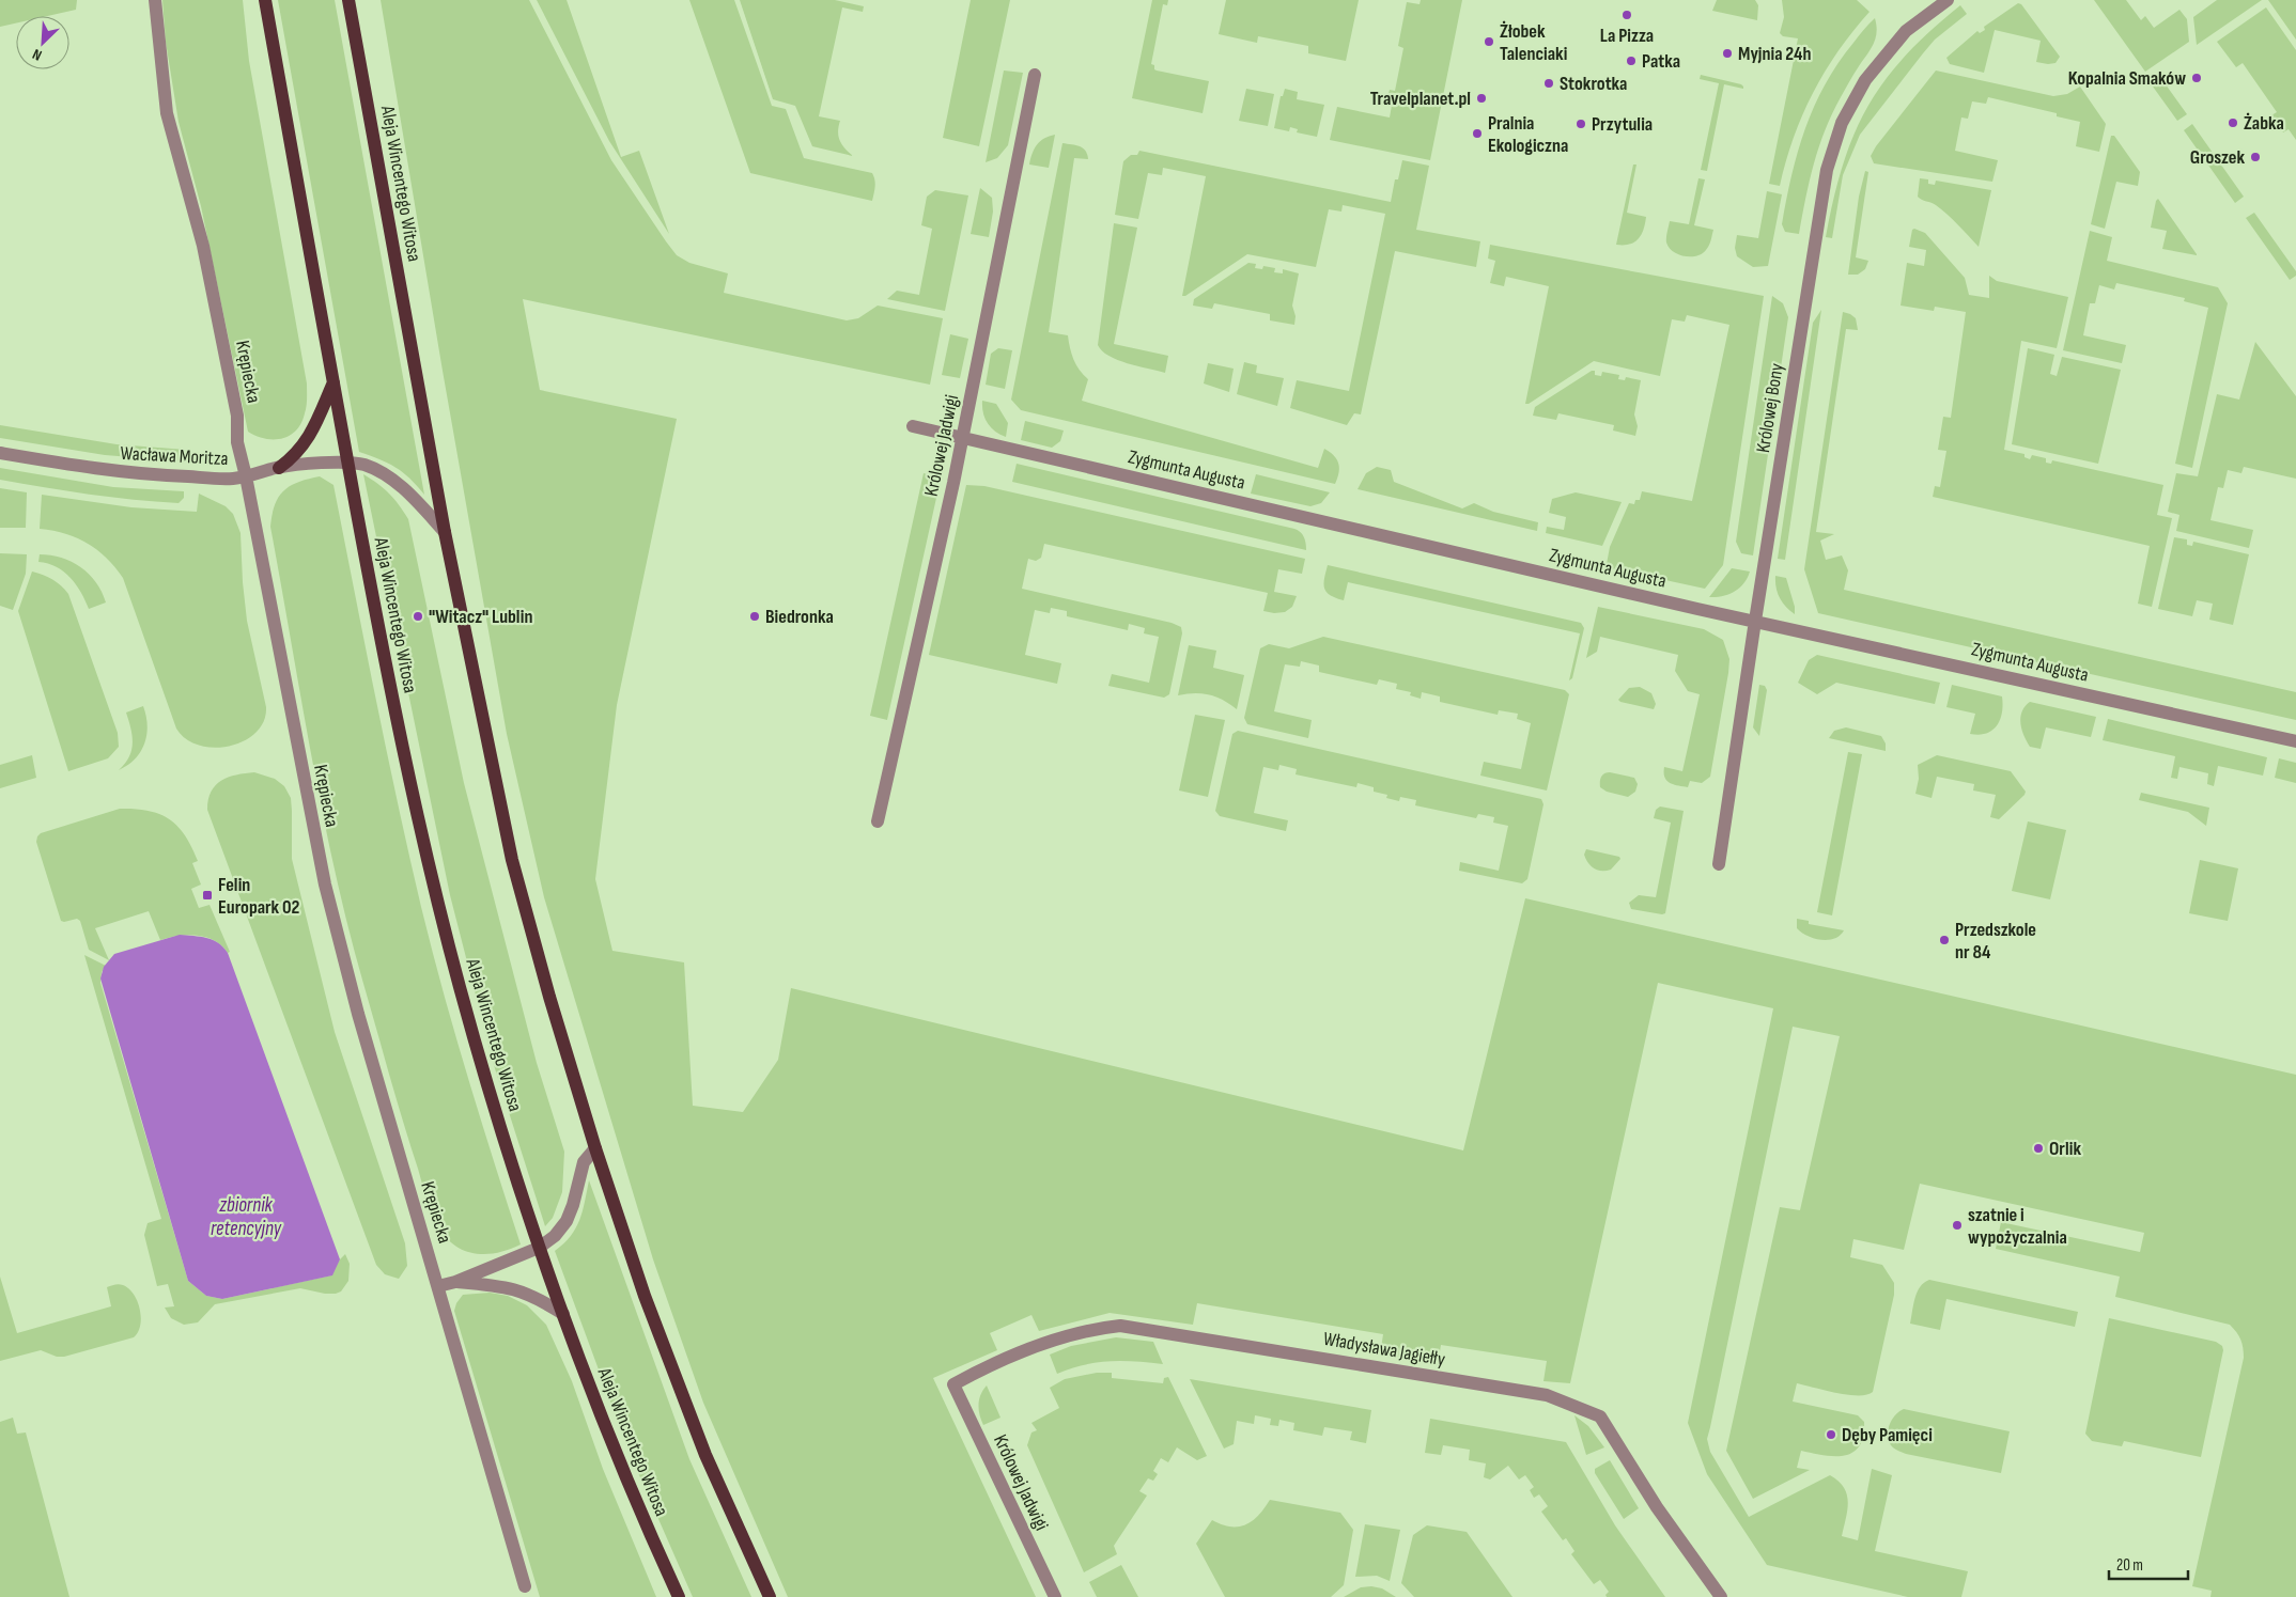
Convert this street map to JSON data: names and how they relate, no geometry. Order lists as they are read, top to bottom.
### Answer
{
  "streets": {
    "main road": ["Aleja Wincentego Witosa"],
    "street": [
      "Krępiecka",
      "Królowej Bony",
      "Królowej Jadwigi",
      "Wacława Moritza",
      "Zygmunta Augusta",
      "Władysława Jagiełły"
    ]
  },
  "crossings": [
    ["Aleja Wincentego Witosa", "Wacława Moritza"],
    ["Krępiecka", "Wacława Moritza"],
    ["Królowej Bony", "Zygmunta Augusta"],
    ["Królowej Jadwigi", "Zygmunta Augusta"],
    ["Królowej Jadwigi", "Władysława Jagiełły"]
  ],
  "water": ["zbiornik retencyjny"],
  "places": {
    "other": [
      "La Pizza",
      "Żłobek Talenciaki",
      "Myjnia 24h",
      "Patka",
      "Kopalnia Smaków",
      "Stokrotka",
      "Travelplanet.pl",
      "Żabka",
      "Przytulia",
      "Pralnia Ekologiczna",
      "Groszek",
      "\"Witacz\" Lublin",
      "Biedronka",
      "Przedszkole nr 84",
      "Orlik",
      "szatnie i wypożyczalnia",
      "Dęby Pamięci"
    ],
    "transit": ["Felin Europark 02"]
  },
  "scale_bar": "20 m",
  "north": "bottom left"
}
